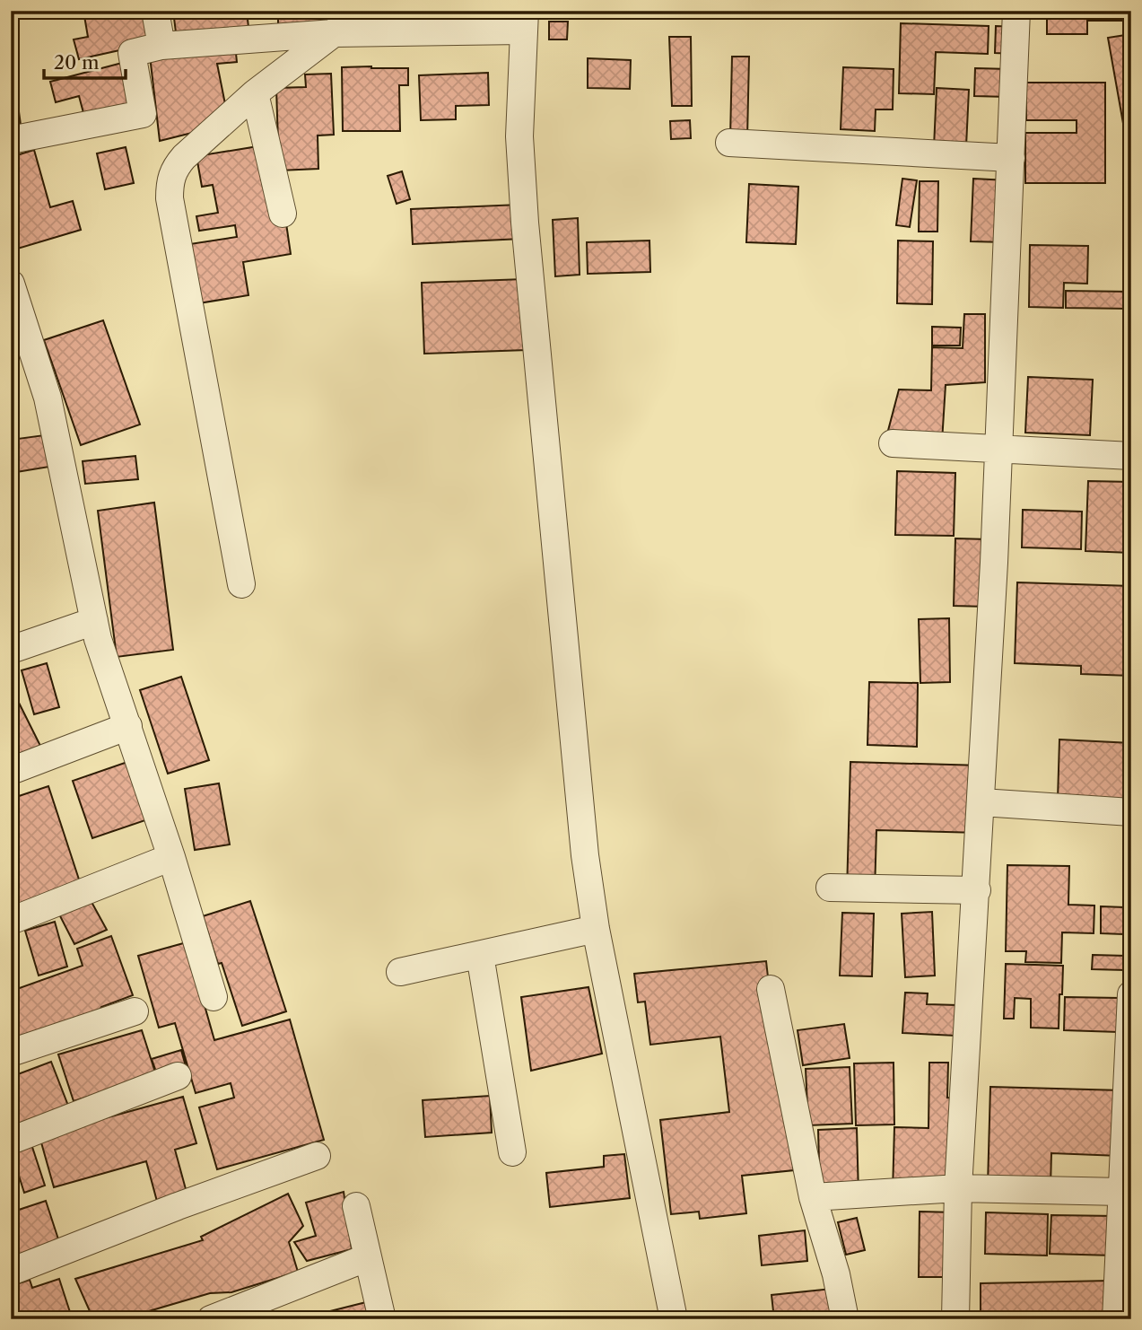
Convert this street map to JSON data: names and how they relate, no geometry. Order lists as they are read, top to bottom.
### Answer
{
  "scale_bar": "20 m"
}
